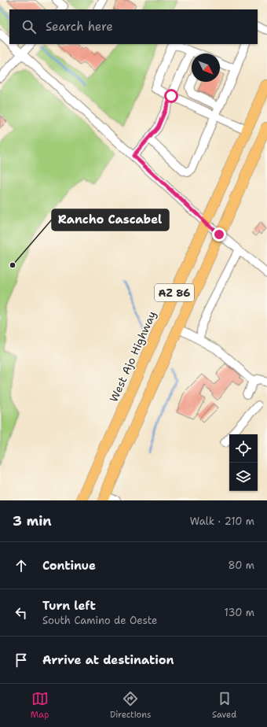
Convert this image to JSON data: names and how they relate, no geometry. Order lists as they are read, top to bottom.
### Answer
{
  "streets": {
    "main road": ["AZ 86", "West Ajo Highway"]
  },
  "places": ["Rancho Cascabel"],
  "north": "bottom right",
  "page": {
    "search": "Search here",
    "heading": ["3 min", "Walk · 210 m"],
    "list": [
      ["Continue", "80 m"],
      ["Turn left", "South Camino de Oeste", "130 m"],
      "Arrive at destination"
    ],
    "nav": ["Map", "Directions", "Saved"]
  }
}
